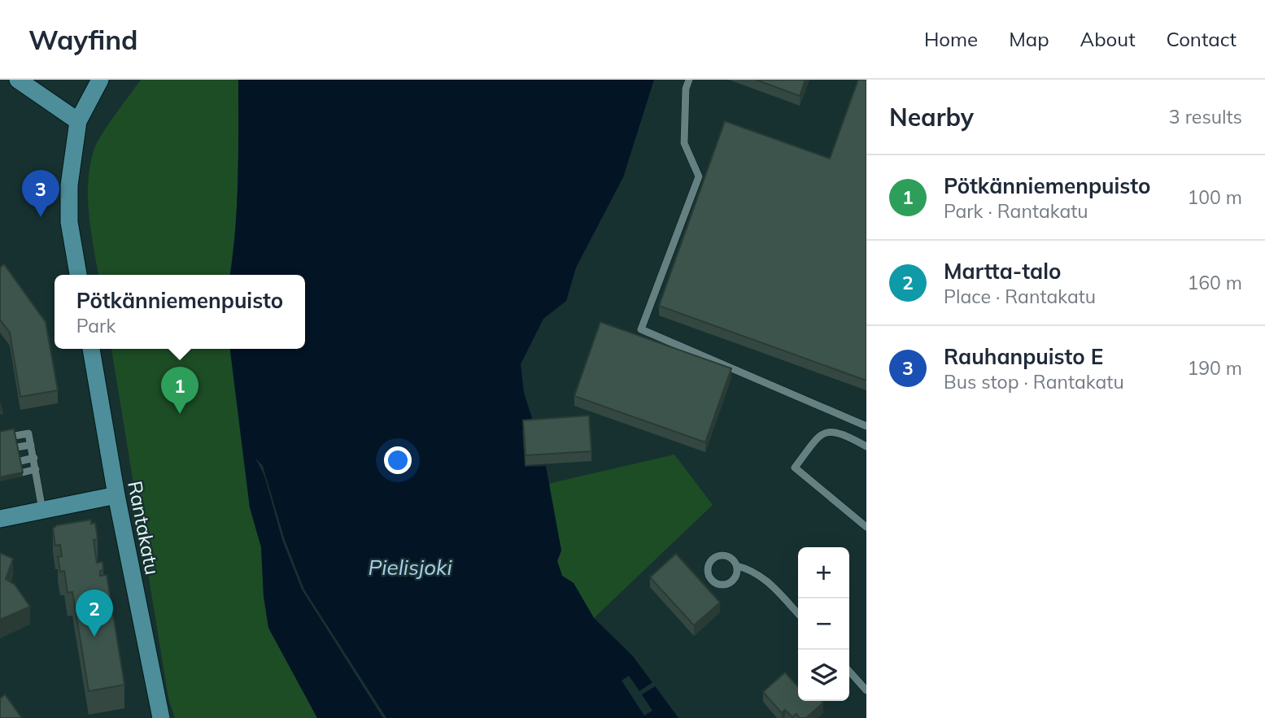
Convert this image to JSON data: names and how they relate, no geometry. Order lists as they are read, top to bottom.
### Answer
{
  "streets": {
    "main road": ["Rantakatu"]
  },
  "water": ["Pielisjoki"],
  "page": {
    "header": "Wayfind",
    "nav": [
      "Home",
      "Map",
      "About",
      "Contact"
    ],
    "heading": ["Nearby", "3 results"],
    "list": [
      {
        "mark": "1",
        "name": "Pötkänniemenpuisto",
        "note": "Park · Rantakatu",
        "value": "100 m"
      },
      {
        "mark": "2",
        "name": "Martta-talo",
        "note": "Place · Rantakatu",
        "value": "160 m"
      },
      {
        "mark": "3",
        "name": "Rauhanpuisto E",
        "note": "Bus stop · Rantakatu",
        "value": "190 m"
      }
    ],
    "pins": ["3", "1", "2"],
    "popup": ["Pötkänniemenpuisto", "Park"],
    "map_buttons": ["+", "−"]
  }
}
